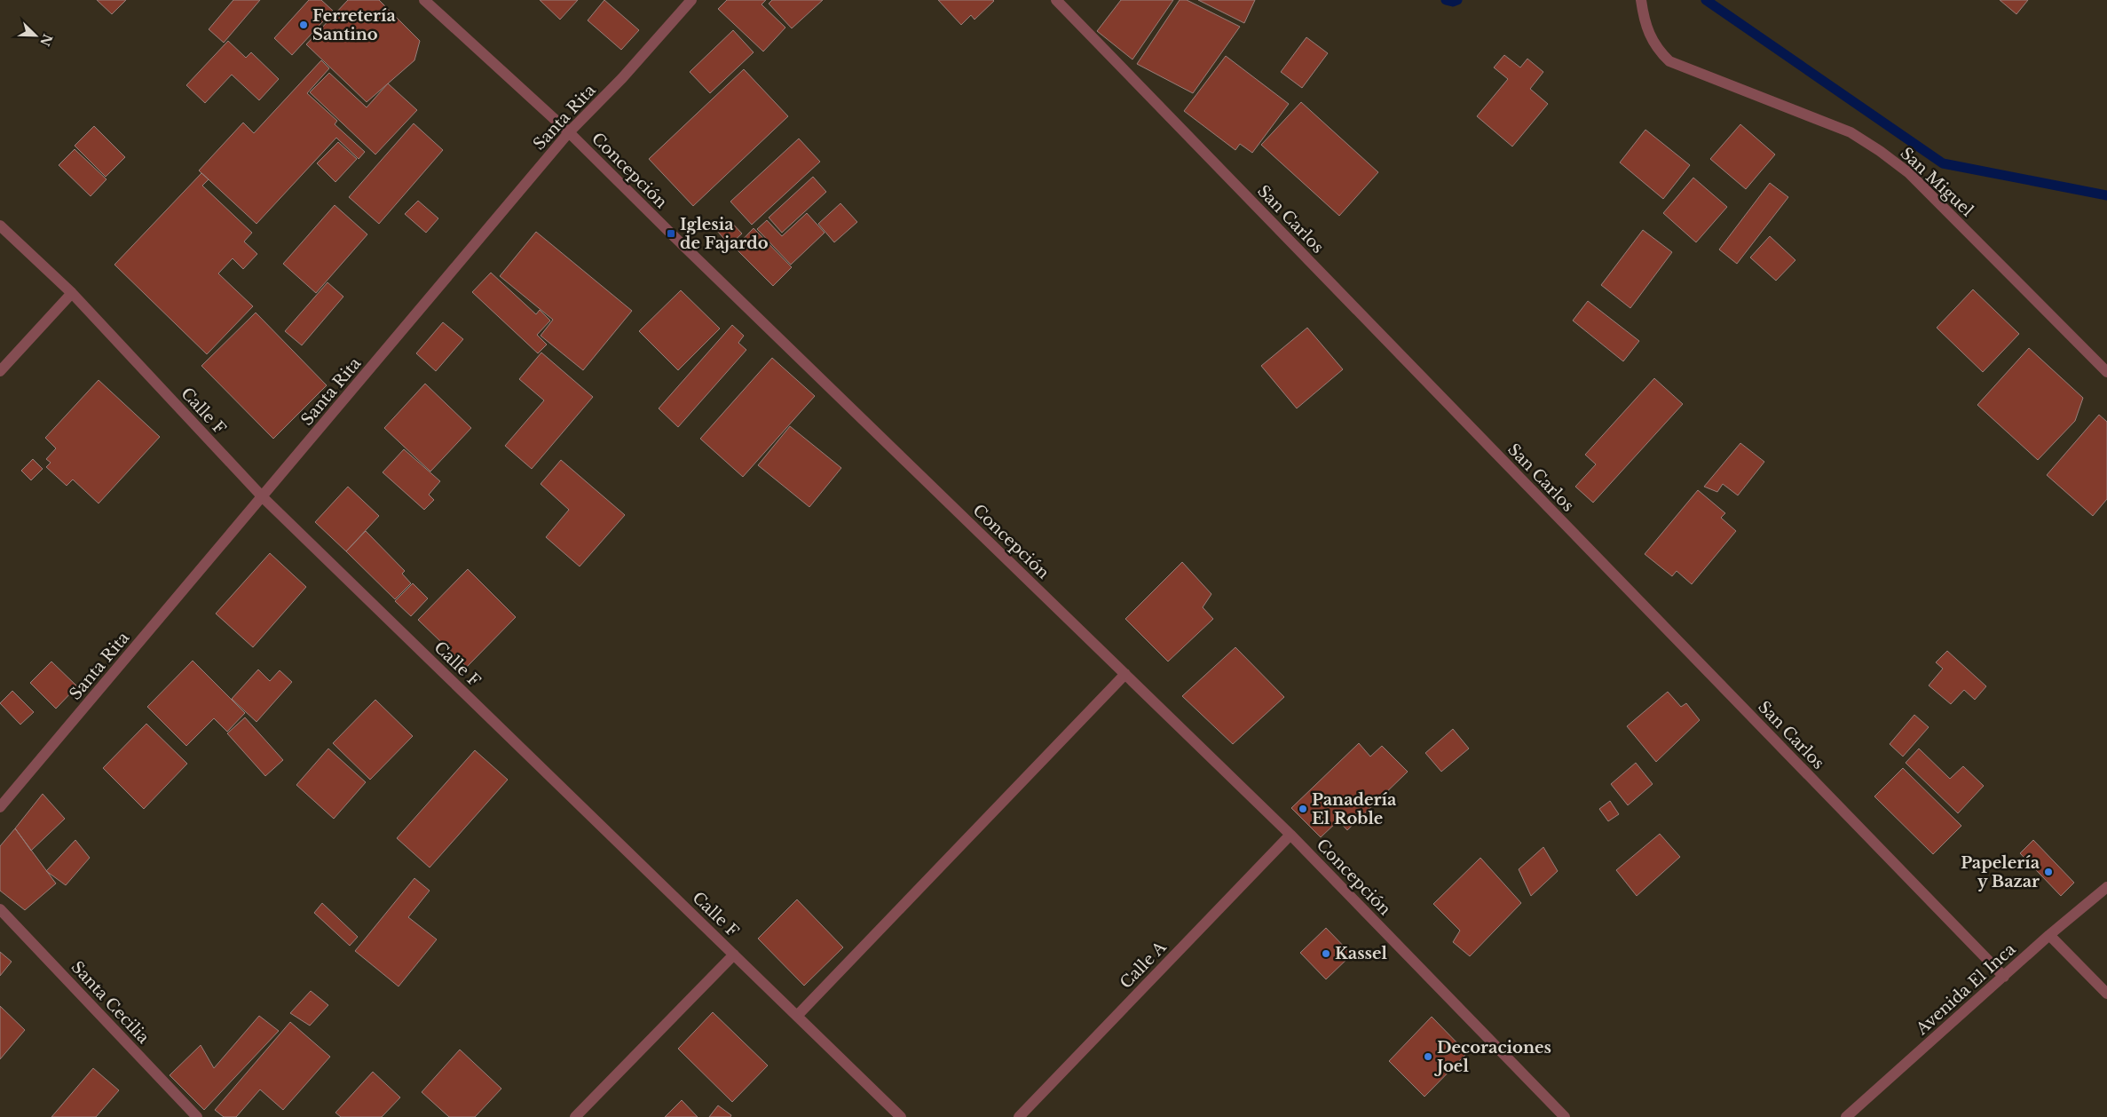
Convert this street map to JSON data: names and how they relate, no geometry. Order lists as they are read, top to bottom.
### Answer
{
  "streets": {
    "street": [
      "Santa Rita",
      "Concepción",
      "San Miguel",
      "San Carlos",
      "Calle F",
      "Calle A",
      "Avenida El Inca",
      "Santa Cecilia"
    ]
  },
  "crossings": [
    ["Santa Rita", "Concepción"],
    ["Santa Rita", "Calle F"],
    ["Concepción", "Calle A"],
    ["San Carlos", "Avenida El Inca"]
  ],
  "places": {
    "other": [
      "Ferretería Santino",
      "Panadería El Roble",
      "Papelería y Bazar",
      "Kassel",
      "Decoraciones Joel"
    ],
    "transit": ["Iglesia de Fajardo"]
  },
  "north": "bottom right"
}
